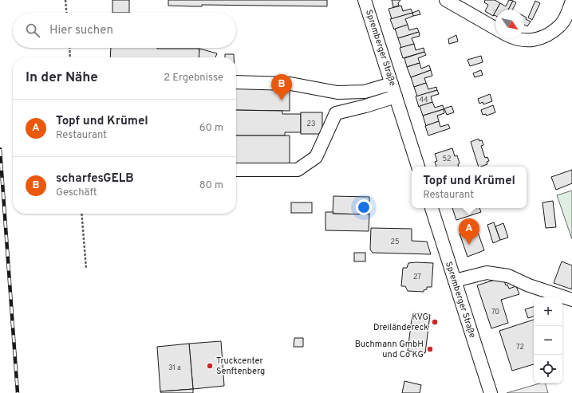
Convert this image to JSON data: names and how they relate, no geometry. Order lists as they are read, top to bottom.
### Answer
{
  "streets": {
    "street": ["Spremberger Straße"]
  },
  "places": ["KVG Dreiländereck", "Buchmann GmbH und Co KG", "Truckcenter Senftenberg"],
  "house_numbers": [
    "44",
    "23",
    "52",
    "25",
    "27",
    "70",
    "72",
    "31 a"
  ],
  "north": "bottom right",
  "page": {
    "search": "Hier suchen",
    "heading": ["In der Nähe", "2 Ergebnisse"],
    "pins": ["B", "A"],
    "list": [
      {
        "mark": "A",
        "name": "Topf und Krümel",
        "note": "Restaurant",
        "value": "60 m"
      },
      {
        "mark": "B",
        "name": "scharfesGELB",
        "note": "Geschäft",
        "value": "80 m"
      }
    ],
    "popup": ["Topf und Krümel", "Restaurant"],
    "map_buttons": ["+", "−"]
  }
}
